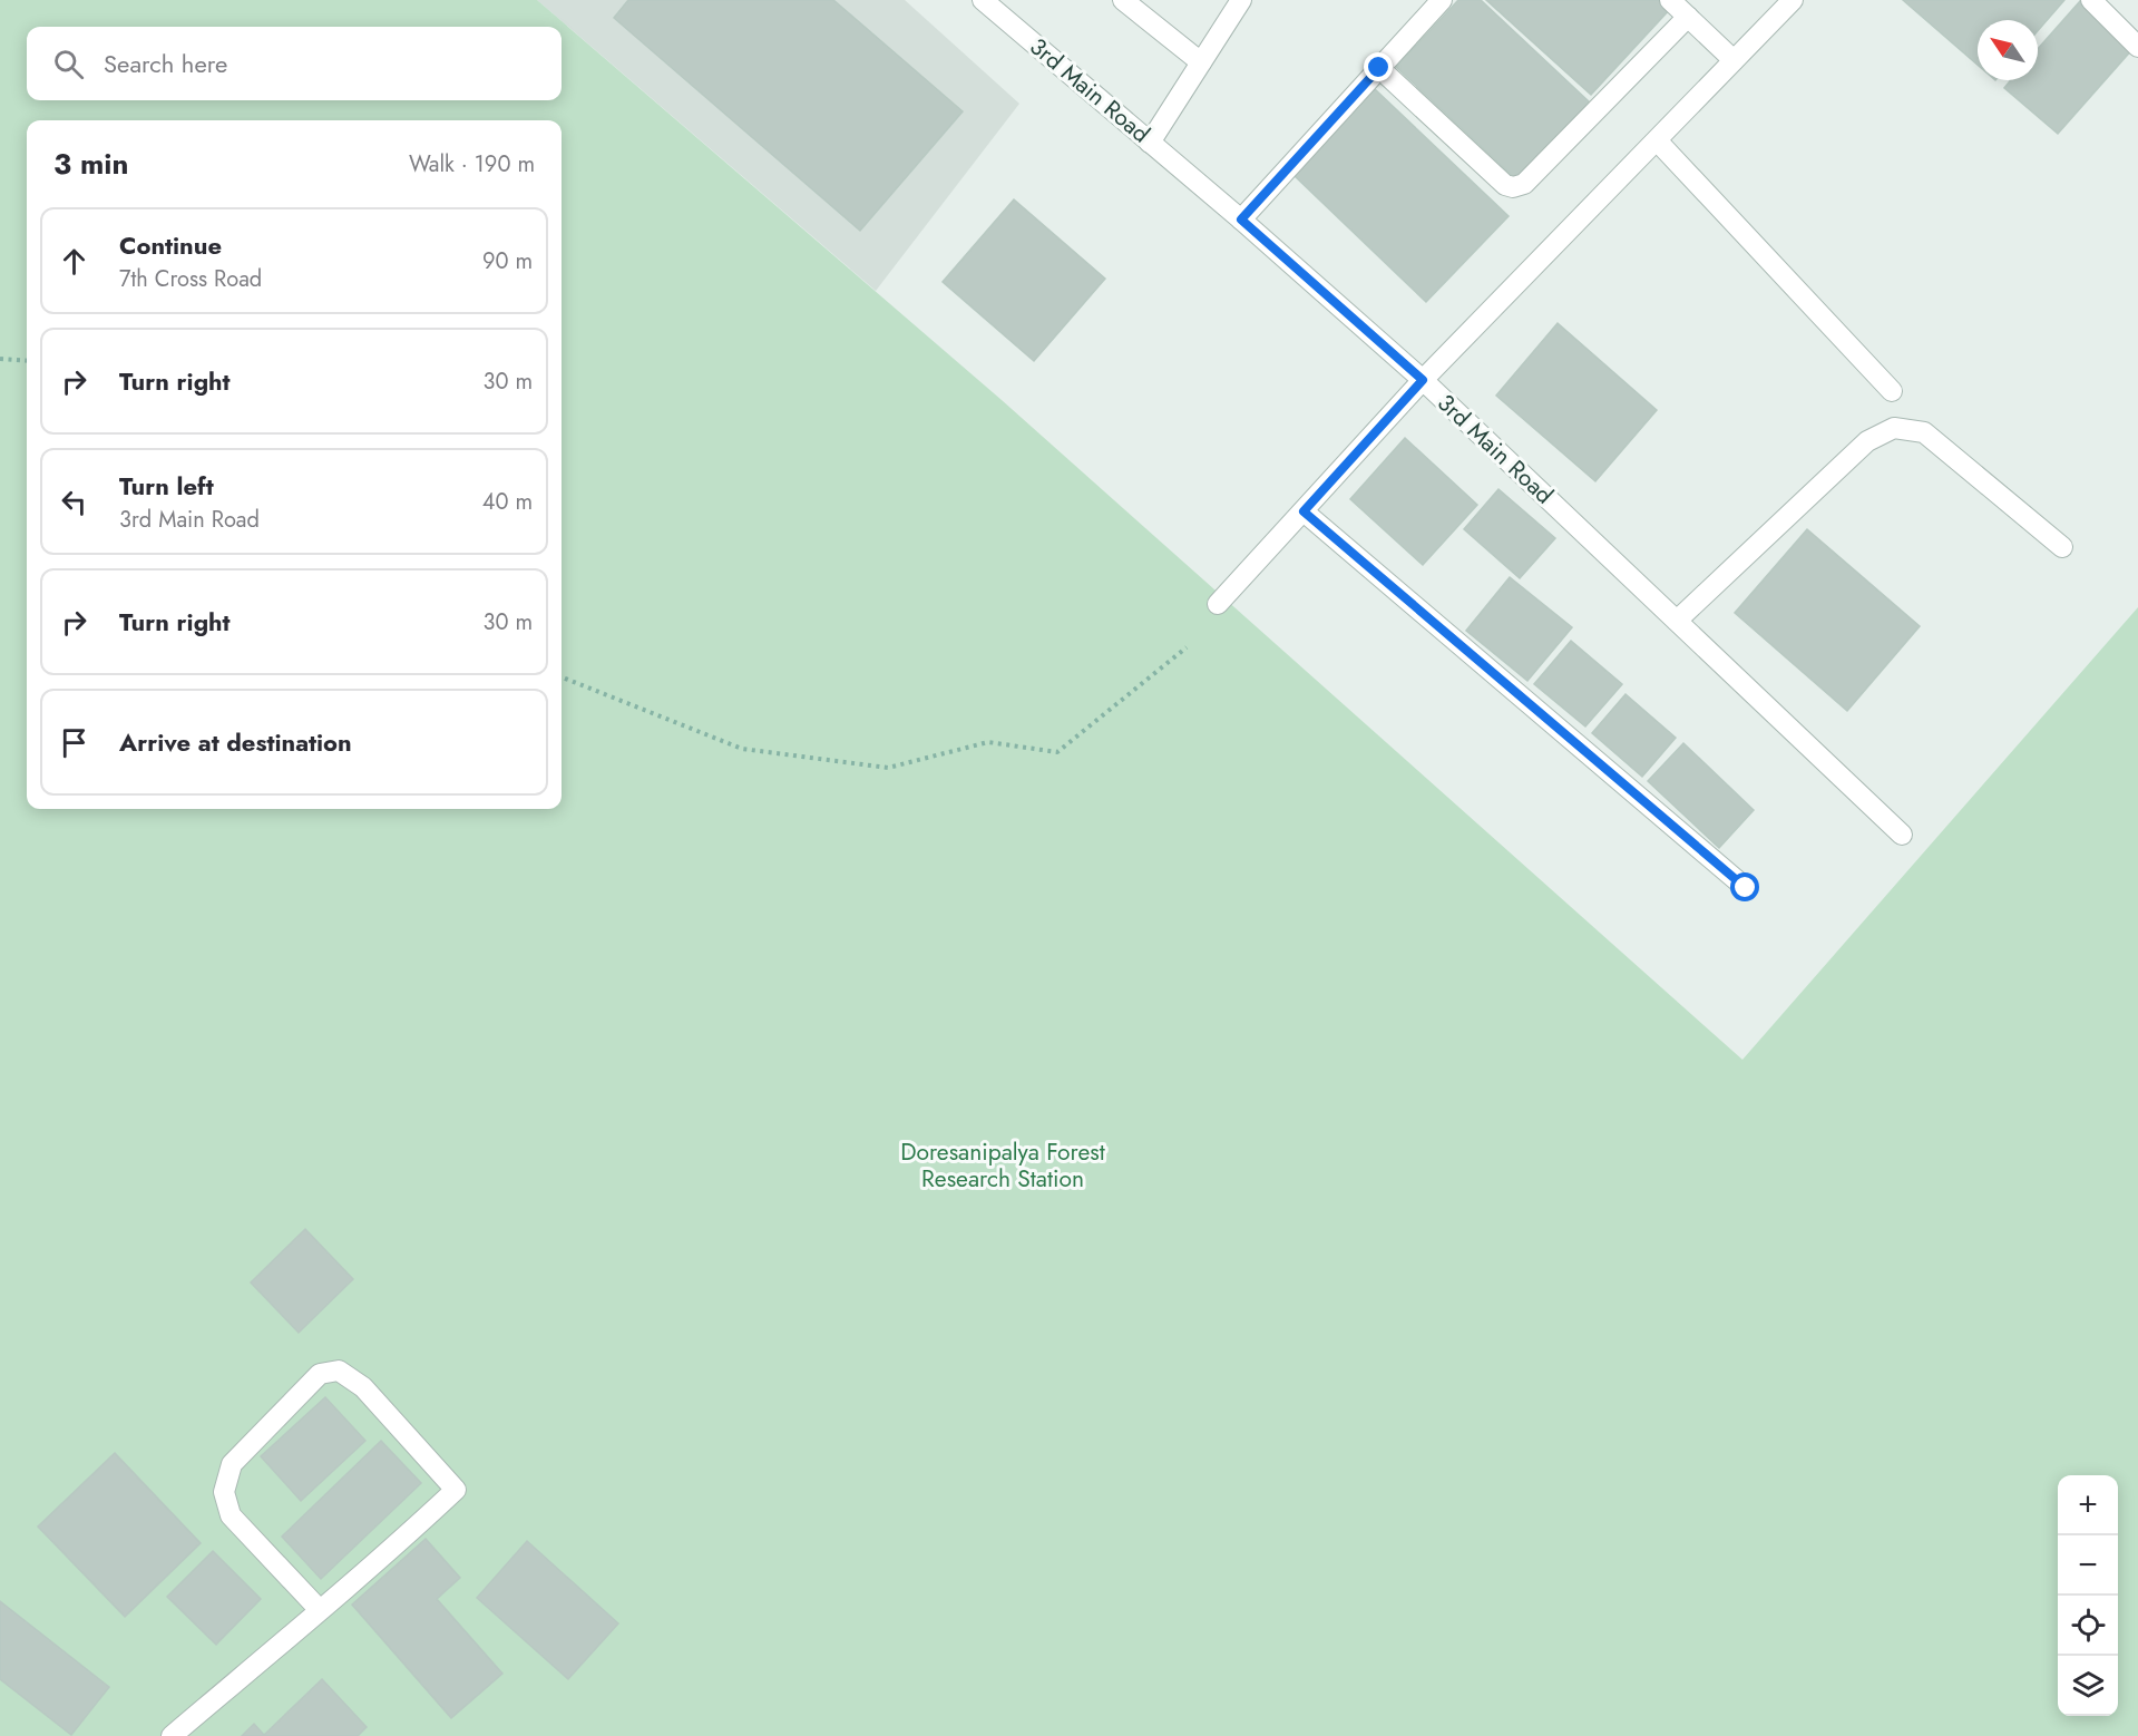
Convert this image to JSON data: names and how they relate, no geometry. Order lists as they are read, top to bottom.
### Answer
{
  "streets": {
    "street": ["3rd Main Road"]
  },
  "parks": ["Doresanipalya Forest Research Station"],
  "north": "top left",
  "page": {
    "search": "Search here",
    "heading": ["3 min", "Walk · 190 m"],
    "list": [
      ["Continue", "7th Cross Road", "90 m"],
      ["Turn right", "30 m"],
      ["Turn left", "3rd Main Road", "40 m"],
      ["Turn right", "30 m"],
      "Arrive at destination"
    ],
    "map_buttons": ["+", "−"]
  }
}
